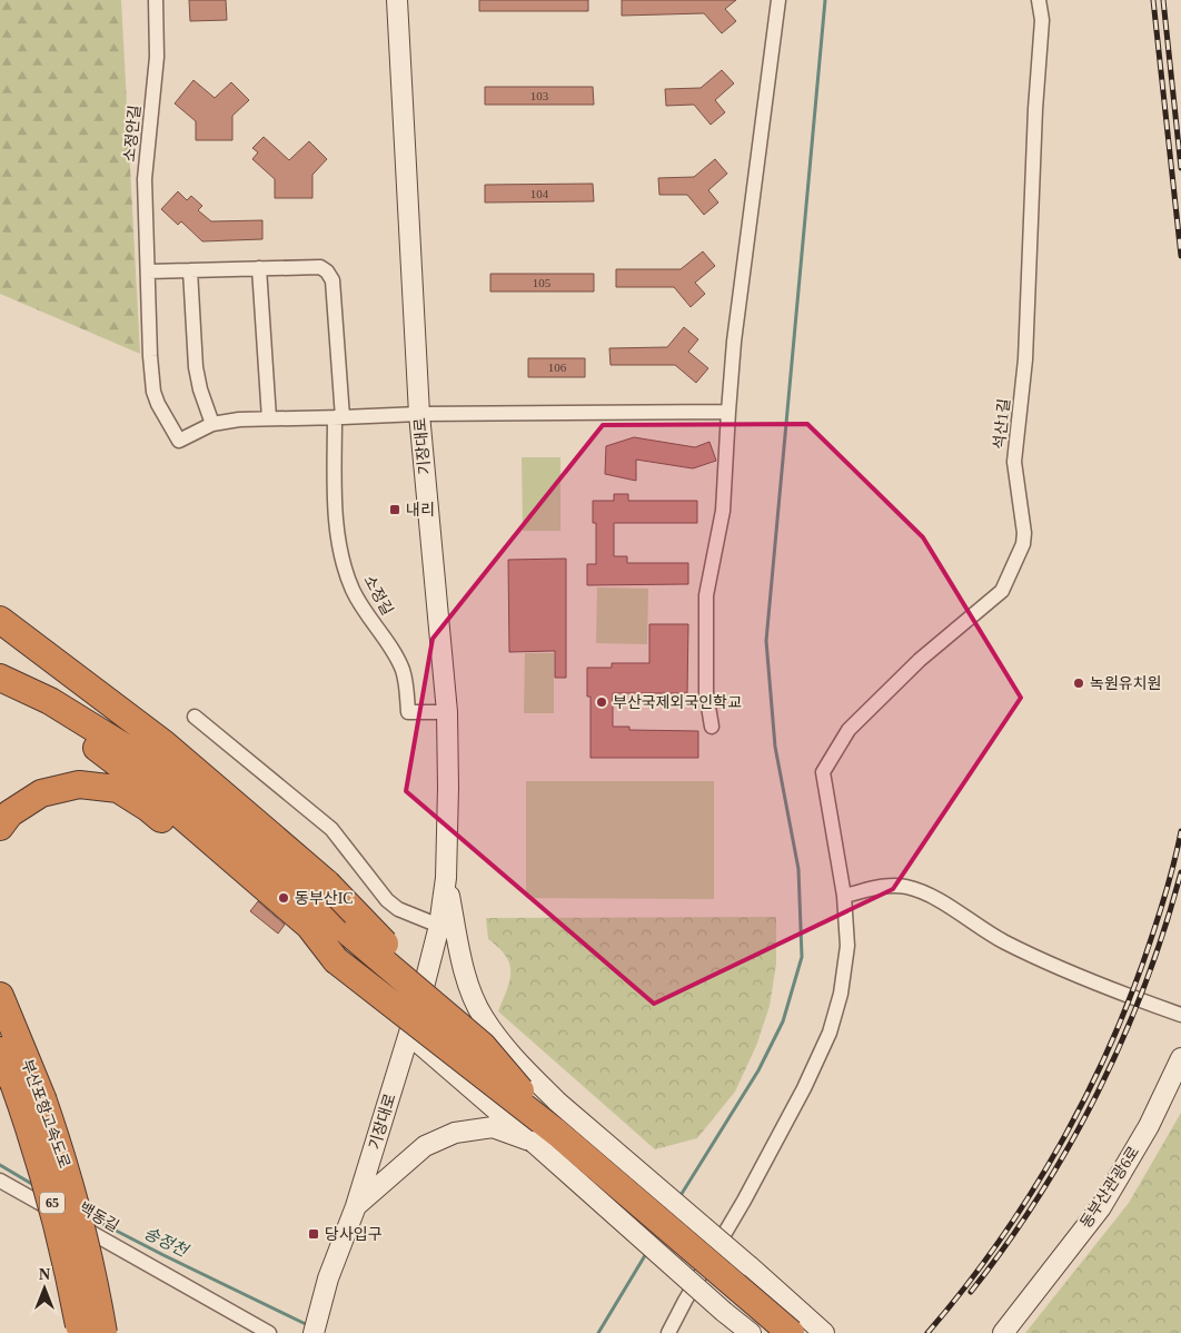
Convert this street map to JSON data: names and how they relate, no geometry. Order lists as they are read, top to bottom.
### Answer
{
  "streets": {
    "highway": ["부산포항고속도로", "65"],
    "main road": ["기장대로", "동부산관광6로"],
    "street": [
      "소정안길",
      "석산1길",
      "소정길",
      "백동길"
    ]
  },
  "crossings": [
    ["소정안길", "기장대로"],
    ["소정안길", "소정길"],
    ["기장대로", "소정길"]
  ],
  "water": ["송정천"],
  "places": {
    "transit": ["내리", "당사입구"],
    "other": ["녹원유치원", "부산국제외국인학교", "동부산IC"]
  },
  "house_numbers": [
    "103",
    "104",
    "105",
    "106"
  ],
  "north": "top"
}
